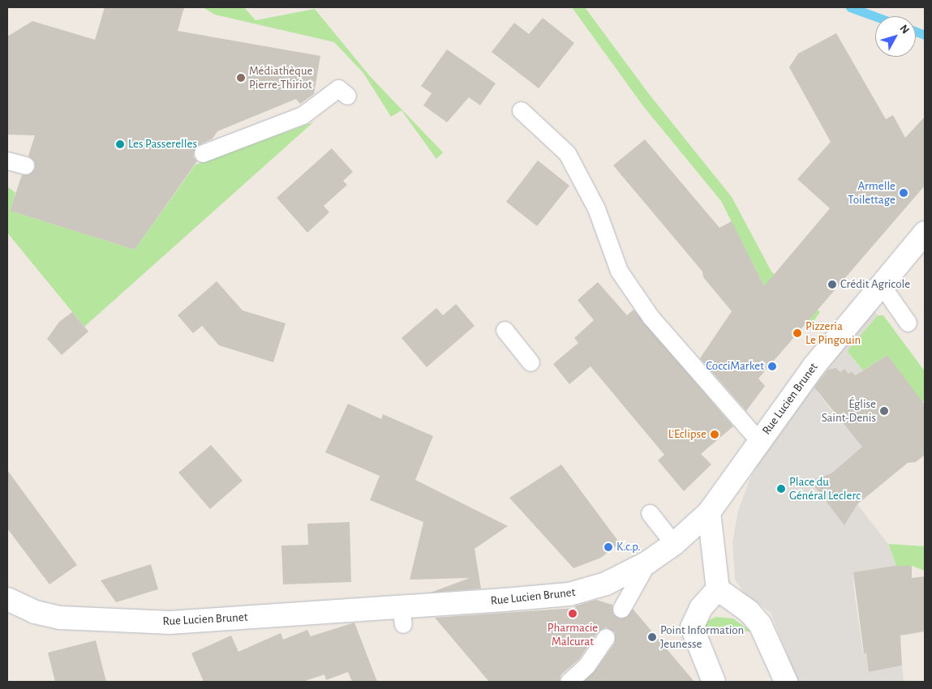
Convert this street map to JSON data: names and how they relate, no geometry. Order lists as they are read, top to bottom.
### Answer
{
  "streets": {
    "street": ["Rue Lucien Brunet"]
  },
  "places": [
    "Médiathèque Pierre-Thiriot",
    "Les Passerelles",
    "Armelle Toilettage",
    "Crédit Agricole",
    "Pizzeria Le Pingouin",
    "CocciMarket",
    "Église Saint-Denis",
    "L'Eclipse",
    "Place du Général Leclerc",
    "K.c.p.",
    "Pharmacie Malcurat",
    "Point Information Jeunesse"
  ],
  "north": "top right"
}
